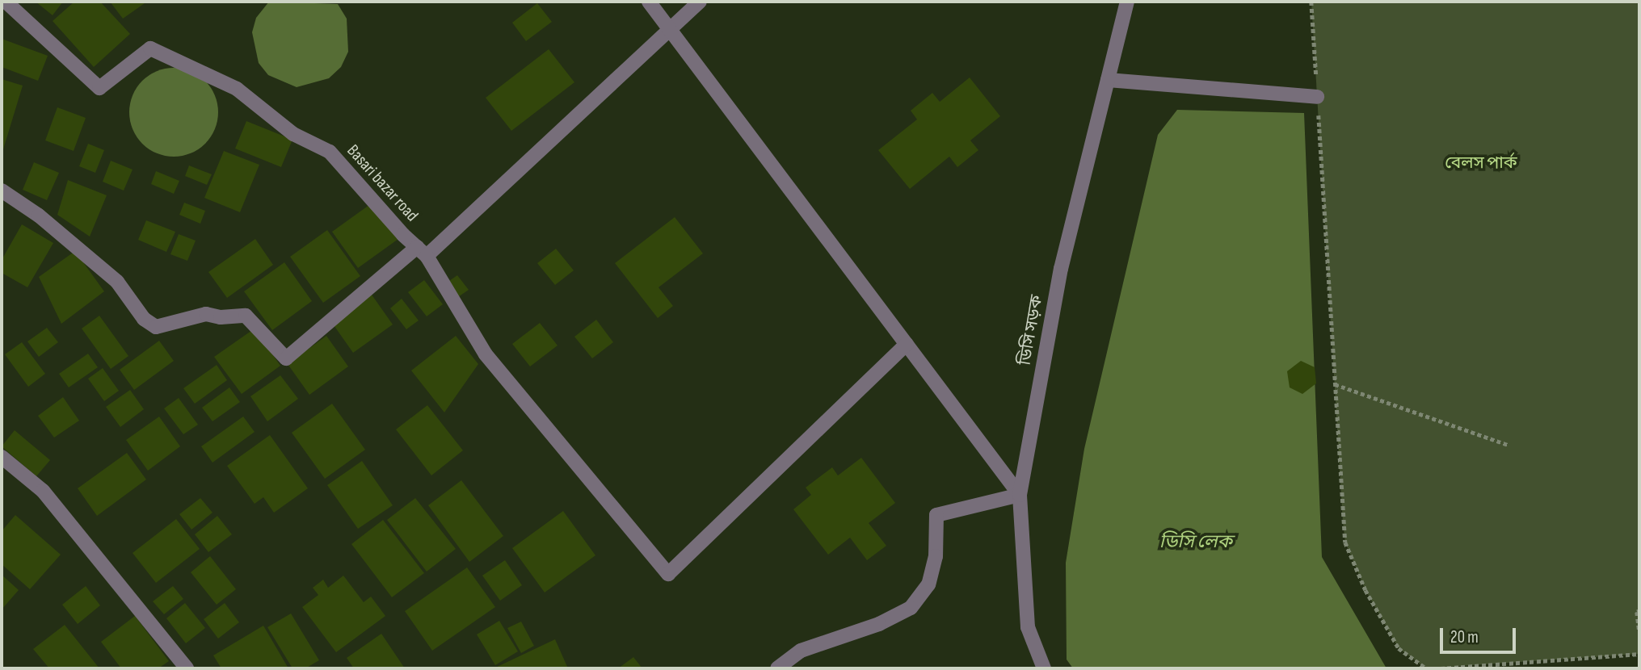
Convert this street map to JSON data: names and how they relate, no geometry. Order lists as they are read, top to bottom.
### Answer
{
  "streets": {
    "street": ["Basari bazar road", "ডিসি সড়ক"]
  },
  "water": ["ডিসি লেক"],
  "parks": ["বেলস পার্ক"],
  "scale_bar": "20 m"
}
